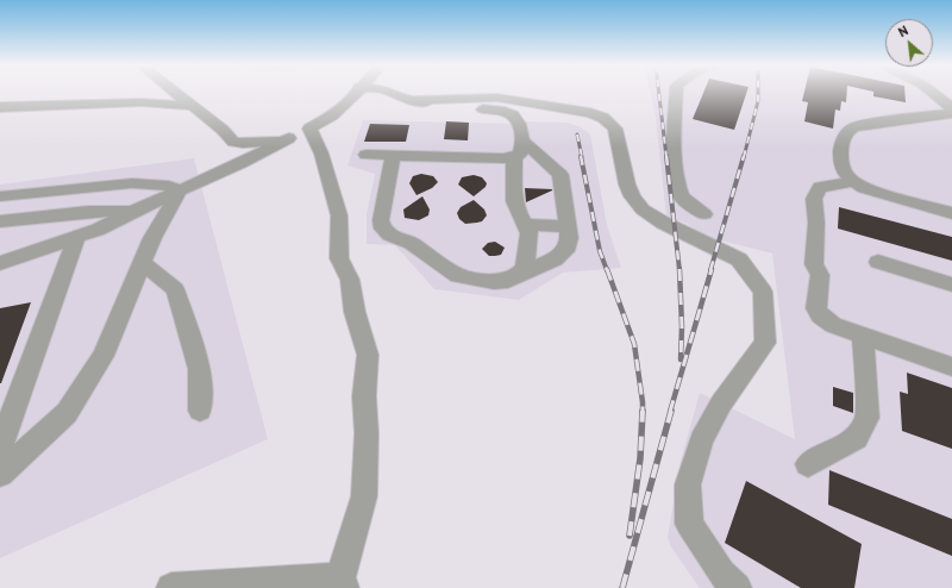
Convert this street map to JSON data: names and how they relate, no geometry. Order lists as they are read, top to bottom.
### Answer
{
  "north": "top left"
}
